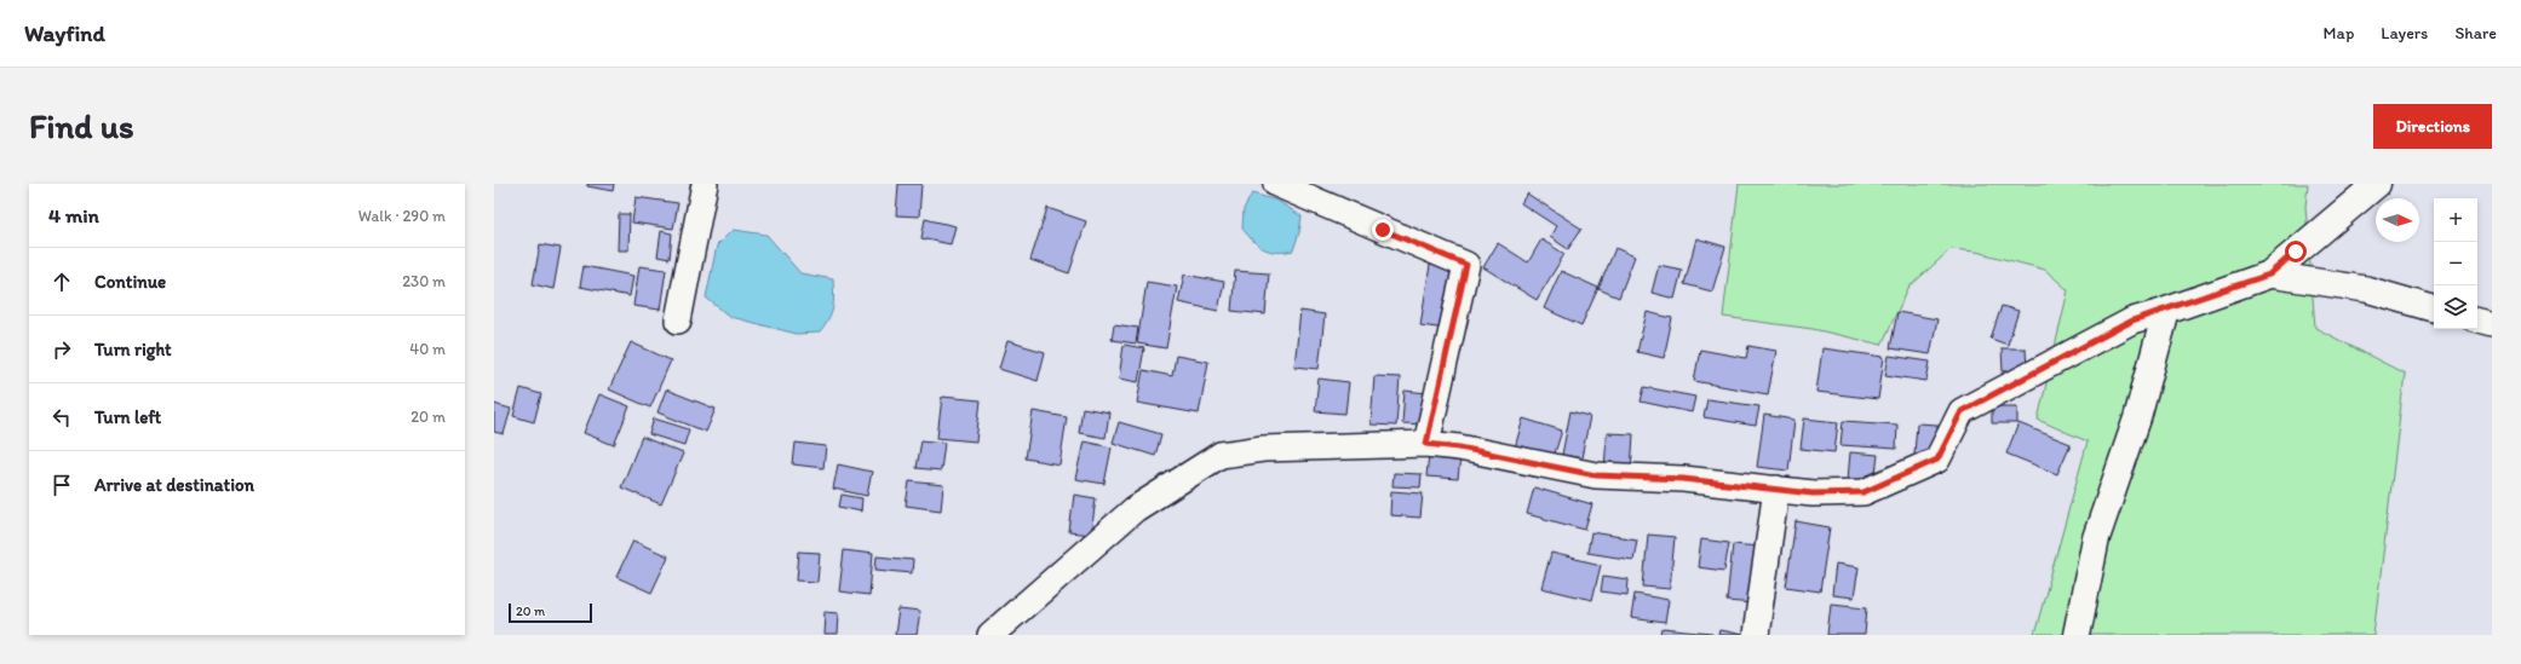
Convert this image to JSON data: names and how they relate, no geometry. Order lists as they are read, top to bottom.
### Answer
{
  "scale_bar": "20 m",
  "north": "right",
  "page": {
    "header": "Wayfind",
    "nav": ["Map", "Layers", "Share"],
    "buttons": "Directions",
    "title": "Find us",
    "heading": ["4 min", "Walk · 290 m"],
    "map_buttons": ["+", "−"],
    "list": [
      ["Continue", "230 m"],
      ["Turn right", "40 m"],
      ["Turn left", "20 m"],
      "Arrive at destination"
    ],
    "scale": "20 m"
  }
}
